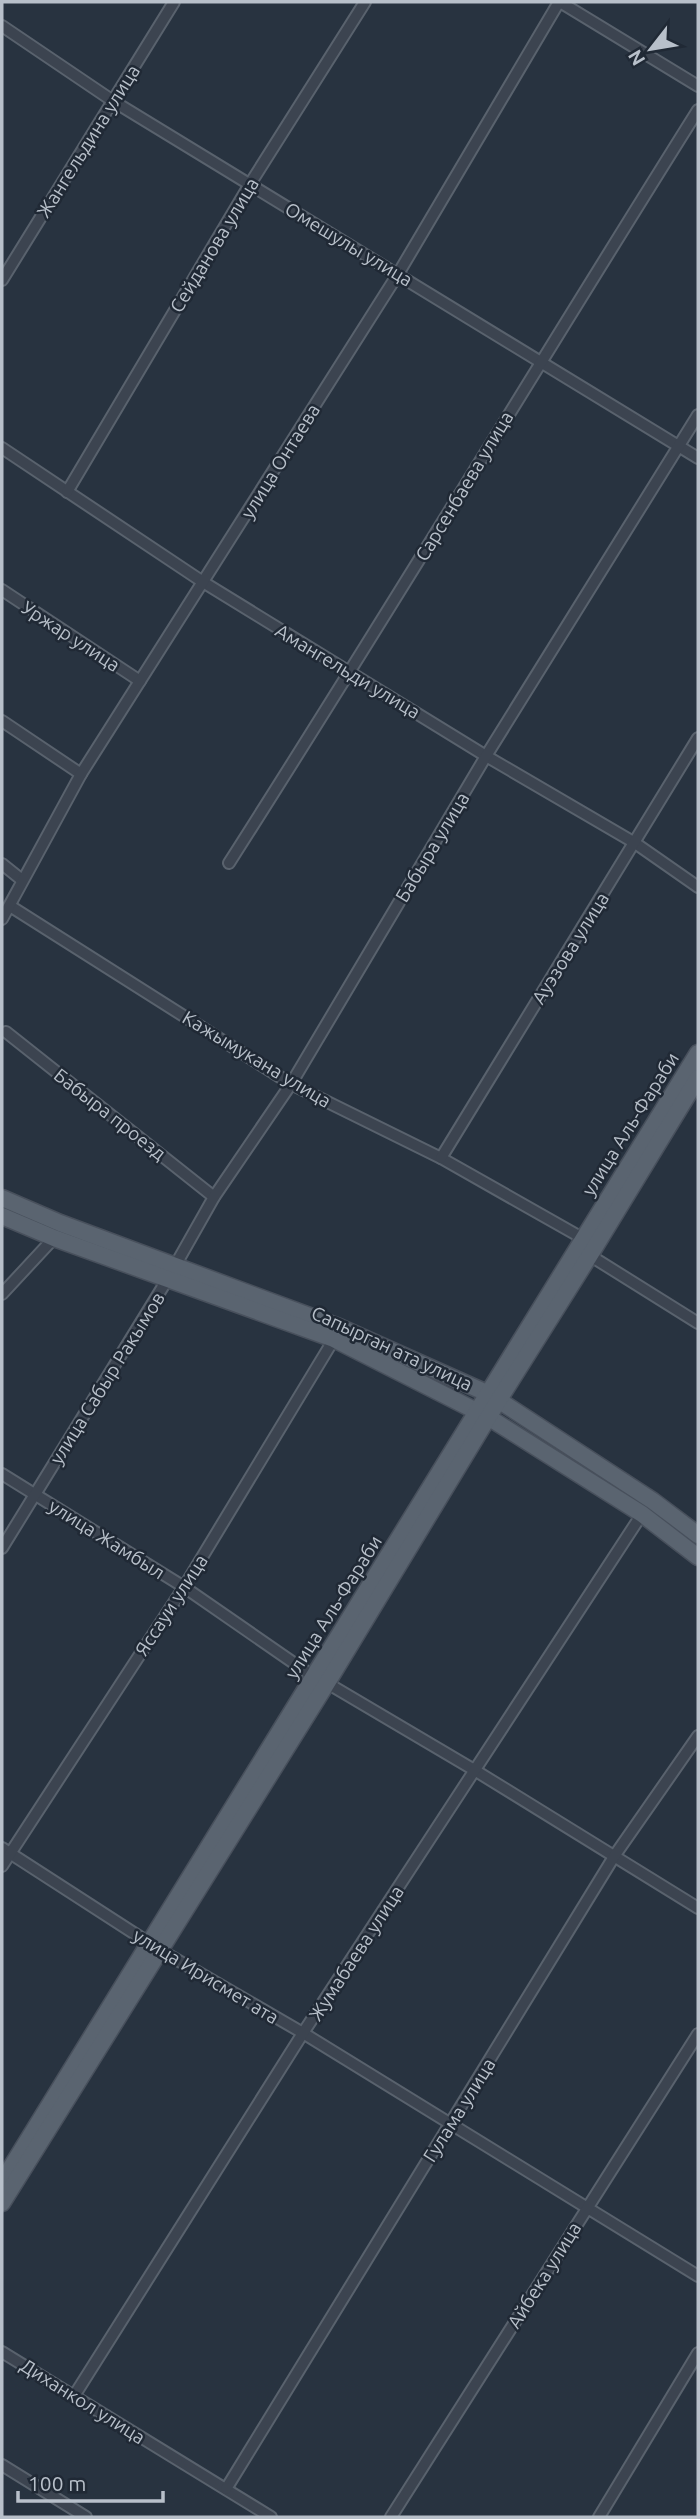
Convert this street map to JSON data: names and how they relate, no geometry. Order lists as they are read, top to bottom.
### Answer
{
  "streets": {
    "main road": ["улица Аль-Фараби", "Сапырган ата улица"],
    "street": [
      "Жангельдина улица",
      "Омешулы улица",
      "Сейданова улица",
      "улица Онтаева",
      "Сарсенбаева улица",
      "Уржар улица",
      "Амангельди улица",
      "Бабыра улица",
      "Ауэзова улица",
      "Кажымукана улица",
      "Бабыра проезд",
      "улица Сабыр Ракымов",
      "улица Жамбыл",
      "Яссауи улица",
      "Жумабаева улица",
      "улица Ирисмет ата",
      "Гулама улица",
      "Айбека улица",
      "Диханкол улица"
    ]
  },
  "crossings": [
    ["Жангельдина улица", "Омешулы улица"],
    ["Омешулы улица", "Сейданова улица"],
    ["Омешулы улица", "улица Онтаева"],
    ["Омешулы улица", "Сарсенбаева улица"],
    ["Омешулы улица", "Бабыра улица"],
    ["Сейданова улица", "Амангельди улица"],
    ["улица Онтаева", "Уржар улица"],
    ["улица Онтаева", "Амангельди улица"],
    ["улица Онтаева", "Кажымукана улица"],
    ["Сарсенбаева улица", "Амангельди улица"],
    ["Амангельди улица", "Бабыра улица"],
    ["Амангельди улица", "Ауэзова улица"],
    ["Бабыра улица", "Кажымукана улица"],
    ["Бабыра улица", "Бабыра проезд"],
    ["Бабыра улица", "Сапырган ата улица"],
    ["Бабыра улица", "улица Сабыр Ракымов"],
    ["Ауэзова улица", "Кажымукана улица"],
    ["Кажымукана улица", "улица Аль-Фараби"],
    ["улица Аль-Фараби", "Сапырган ата улица"],
    ["улица Аль-Фараби", "улица Жамбыл"],
    ["улица Аль-Фараби", "улица Ирисмет ата"],
    ["Сапырган ата улица", "улица Сабыр Ракымов"],
    ["Сапырган ата улица", "Яссауи улица"],
    ["Сапырган ата улица", "Жумабаева улица"],
    ["улица Сабыр Ракымов", "улица Жамбыл"],
    ["улица Жамбыл", "Яссауи улица"],
    ["улица Жамбыл", "Жумабаева улица"],
    ["улица Жамбыл", "Гулама улица"],
    ["Яссауи улица", "улица Ирисмет ата"],
    ["Жумабаева улица", "улица Ирисмет ата"],
    ["Жумабаева улица", "Диханкол улица"],
    ["улица Ирисмет ата", "Гулама улица"],
    ["улица Ирисмет ата", "Айбека улица"],
    ["Гулама улица", "Диханкол улица"]
  ],
  "scale_bar": "100 m",
  "north": "bottom left"
}
